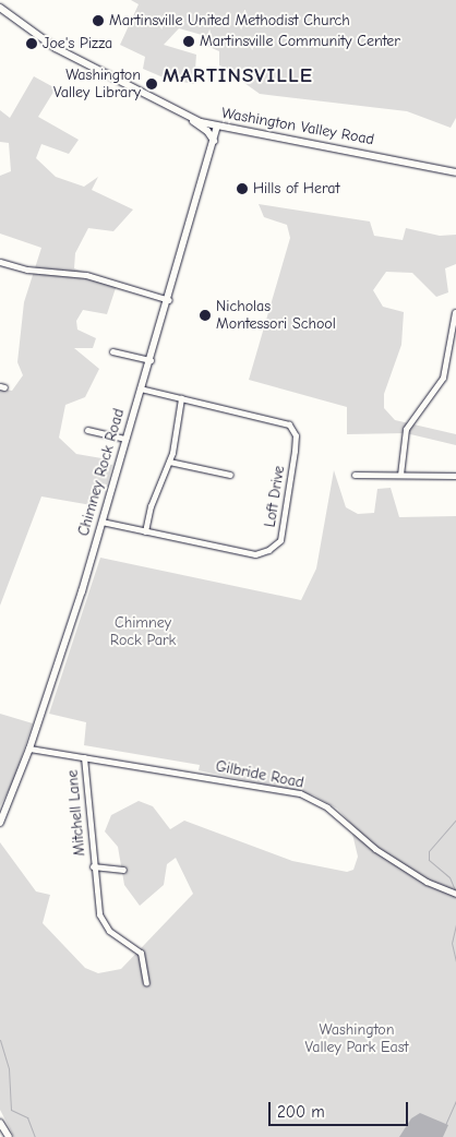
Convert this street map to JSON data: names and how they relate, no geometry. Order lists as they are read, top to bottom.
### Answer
{
  "streets": {
    "street": [
      "Washington Valley Road",
      "Chimney Rock Road",
      "Loft Drive",
      "Gilbride Road",
      "Mitchell Lane"
    ]
  },
  "crossings": [
    ["Washington Valley Road", "Chimney Rock Road"],
    ["Chimney Rock Road", "Loft Drive"],
    ["Chimney Rock Road", "Gilbride Road"],
    ["Gilbride Road", "Mitchell Lane"]
  ],
  "districts": ["MARTINSVILLE"],
  "parks": ["Chimney Rock Park", "Washington Valley Park East"],
  "places": [
    "Martinsville United Methodist Church",
    "Martinsville Community Center",
    "Joe's Pizza",
    "Washington Valley Library",
    "Hills of Herat",
    "Nicholas Montessori School"
  ],
  "scale_bar": "200 m"
}
